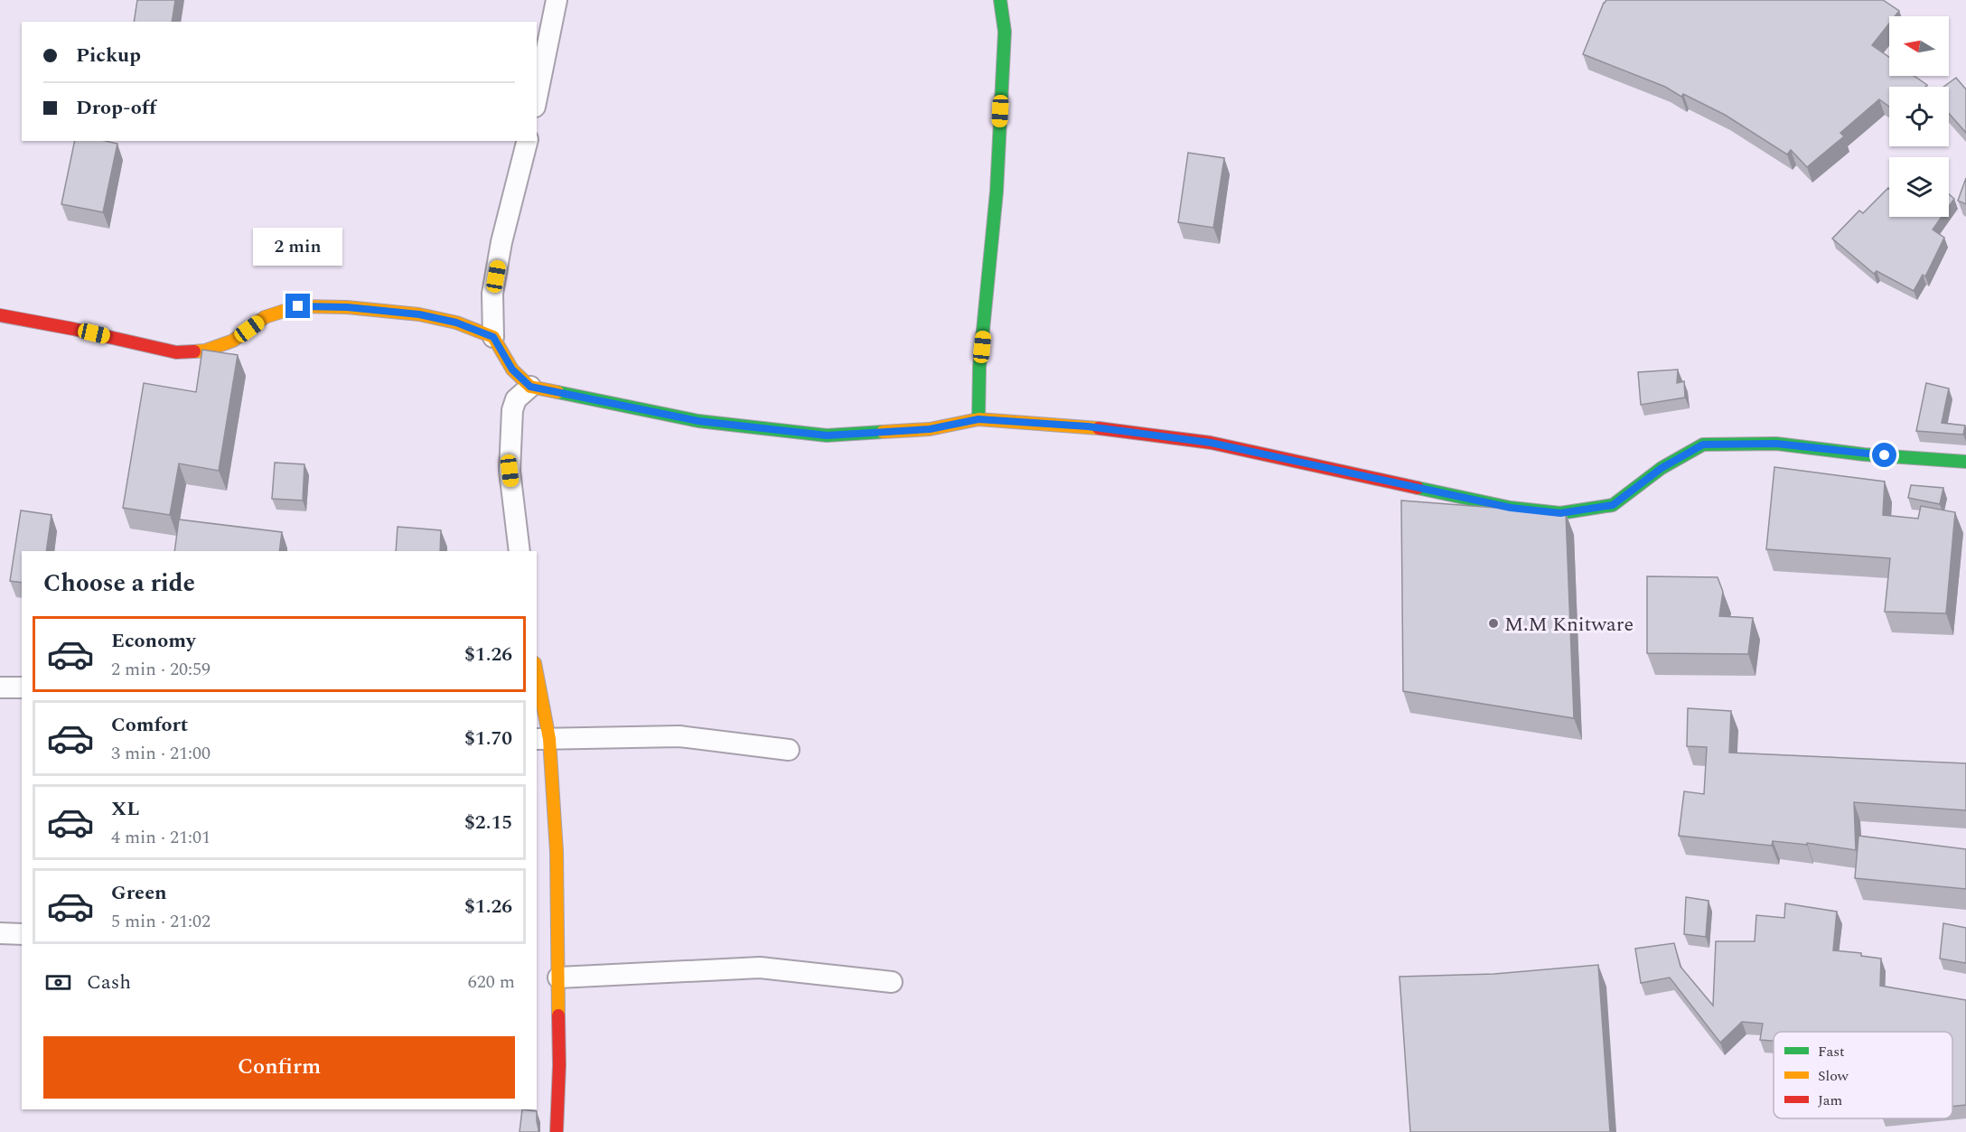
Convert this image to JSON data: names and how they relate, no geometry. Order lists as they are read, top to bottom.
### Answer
{
  "places": ["M.M Knitware"],
  "legend": ["Fast", "Slow", "Jam"],
  "north": "left",
  "page": {
    "banner": ["Pickup", "Drop-off"],
    "bubble": "2 min",
    "heading": "Choose a ride",
    "list": [
      {
        "name": "Economy",
        "note": "2 min · 20:59",
        "value": "$1.26"
      },
      {
        "name": "Comfort",
        "note": "3 min · 21:00",
        "value": "$1.70"
      },
      {
        "name": "XL",
        "note": "4 min · 21:01",
        "value": "$2.15"
      },
      {
        "name": "Green",
        "note": "5 min · 21:02",
        "value": "$1.26"
      }
    ],
    "pay": ["Cash", "620 m"],
    "buttons": "Confirm"
  }
}
